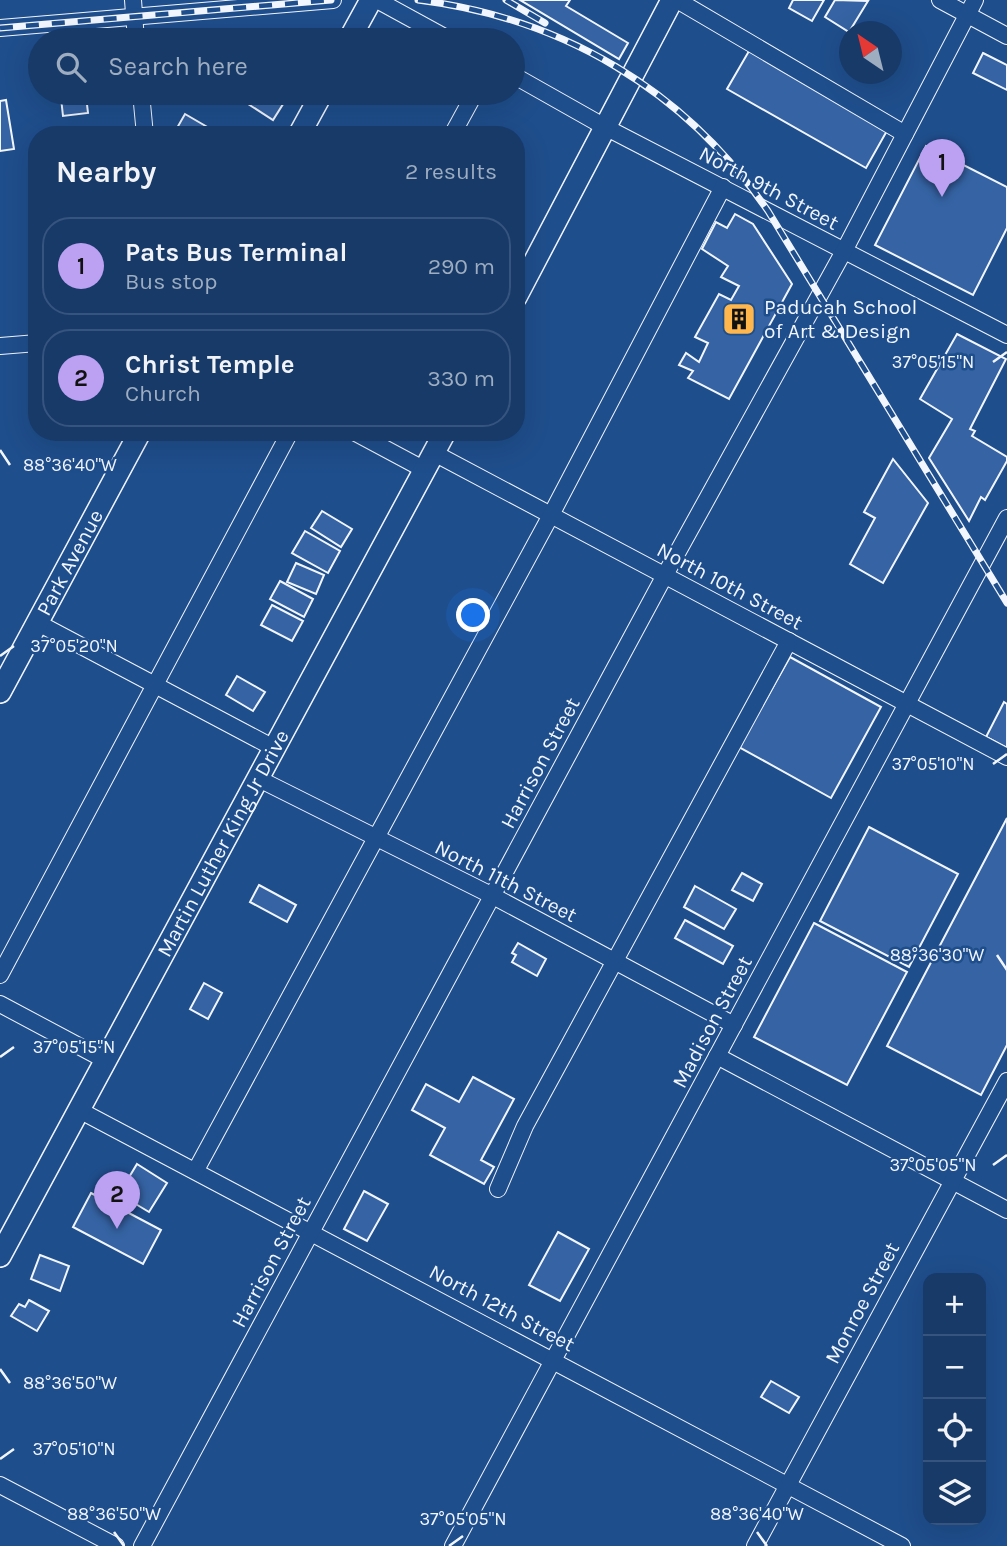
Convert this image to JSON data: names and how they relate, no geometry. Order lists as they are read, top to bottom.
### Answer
{
  "streets": {
    "main road": ["Park Avenue", "Martin Luther King Jr Drive"],
    "street": [
      "North 9th Street",
      "North 10th Street",
      "Harrison Street",
      "North 11th Street",
      "Madison Street",
      "Monroe Street",
      "North 12th Street"
    ]
  },
  "crossings": [
    ["North 9th Street", "Harrison Street"],
    ["North 10th Street", "Harrison Street"],
    ["North 10th Street", "Martin Luther King Jr Drive"],
    ["North 10th Street", "Madison Street"],
    ["Harrison Street", "North 11th Street"],
    ["Harrison Street", "North 12th Street"],
    ["Martin Luther King Jr Drive", "North 11th Street"],
    ["Martin Luther King Jr Drive", "North 12th Street"],
    ["North 11th Street", "Madison Street"],
    ["Madison Street", "North 12th Street"],
    ["Monroe Street", "North 12th Street"]
  ],
  "places": {
    "building": ["Paducah School of Art & Design"]
  },
  "north": "top left",
  "page": {
    "search": "Search here",
    "heading": ["Nearby", "2 results"],
    "pins": ["1", "2"],
    "list": [
      {
        "mark": "1",
        "name": "Pats Bus Terminal",
        "note": "Bus stop",
        "value": "290 m"
      },
      {
        "mark": "2",
        "name": "Christ Temple",
        "note": "Church",
        "value": "330 m"
      }
    ],
    "map_buttons": ["+", "−"]
  },
  "coordinates": [
    "37°05'15\"N",
    "88°36'40\"W",
    "37°05'20\"N",
    "37°05'10\"N",
    "88°36'30\"W",
    "37°05'05\"N",
    "88°36'50\"W"
  ]
}
